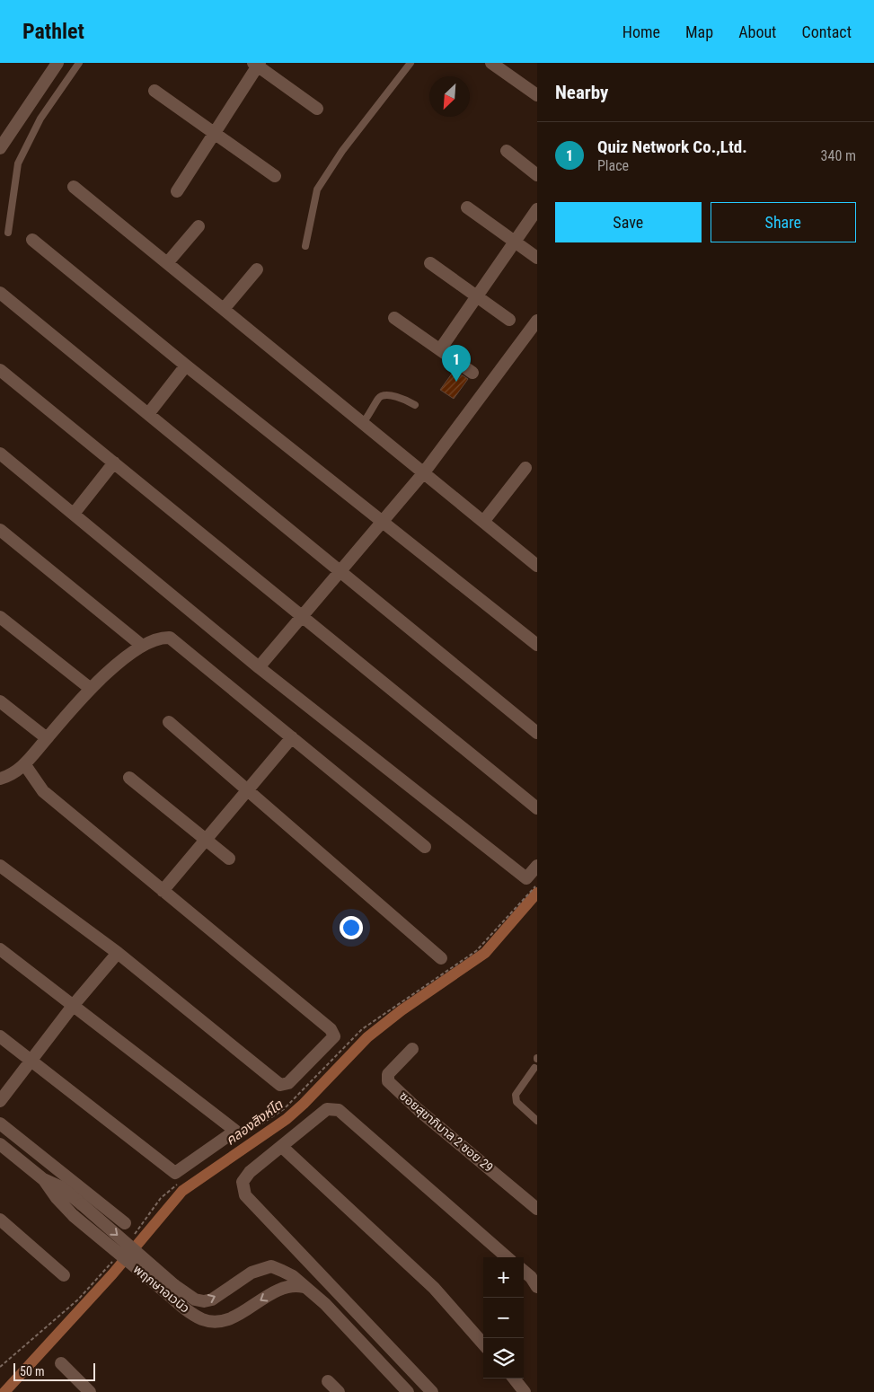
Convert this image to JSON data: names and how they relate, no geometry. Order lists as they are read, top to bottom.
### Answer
{
  "streets": {
    "street": ["ซอยสุขาภิบาล 2 ซอย 29", "พฤกษาอเวนิว"]
  },
  "water": ["คลองสิงห์โต"],
  "scale_bar": "50 m",
  "north": "bottom left",
  "page": {
    "header": "Pathlet",
    "nav": [
      "Home",
      "Map",
      "About",
      "Contact"
    ],
    "heading": "Nearby",
    "list": [
      {
        "mark": "1",
        "name": "Quiz Network Co.,Ltd.",
        "note": "Place",
        "value": "340 m"
      }
    ],
    "buttons": ["Save", "Share"],
    "pins": "1",
    "map_buttons": ["+", "−"],
    "scale": "50 m"
  }
}
